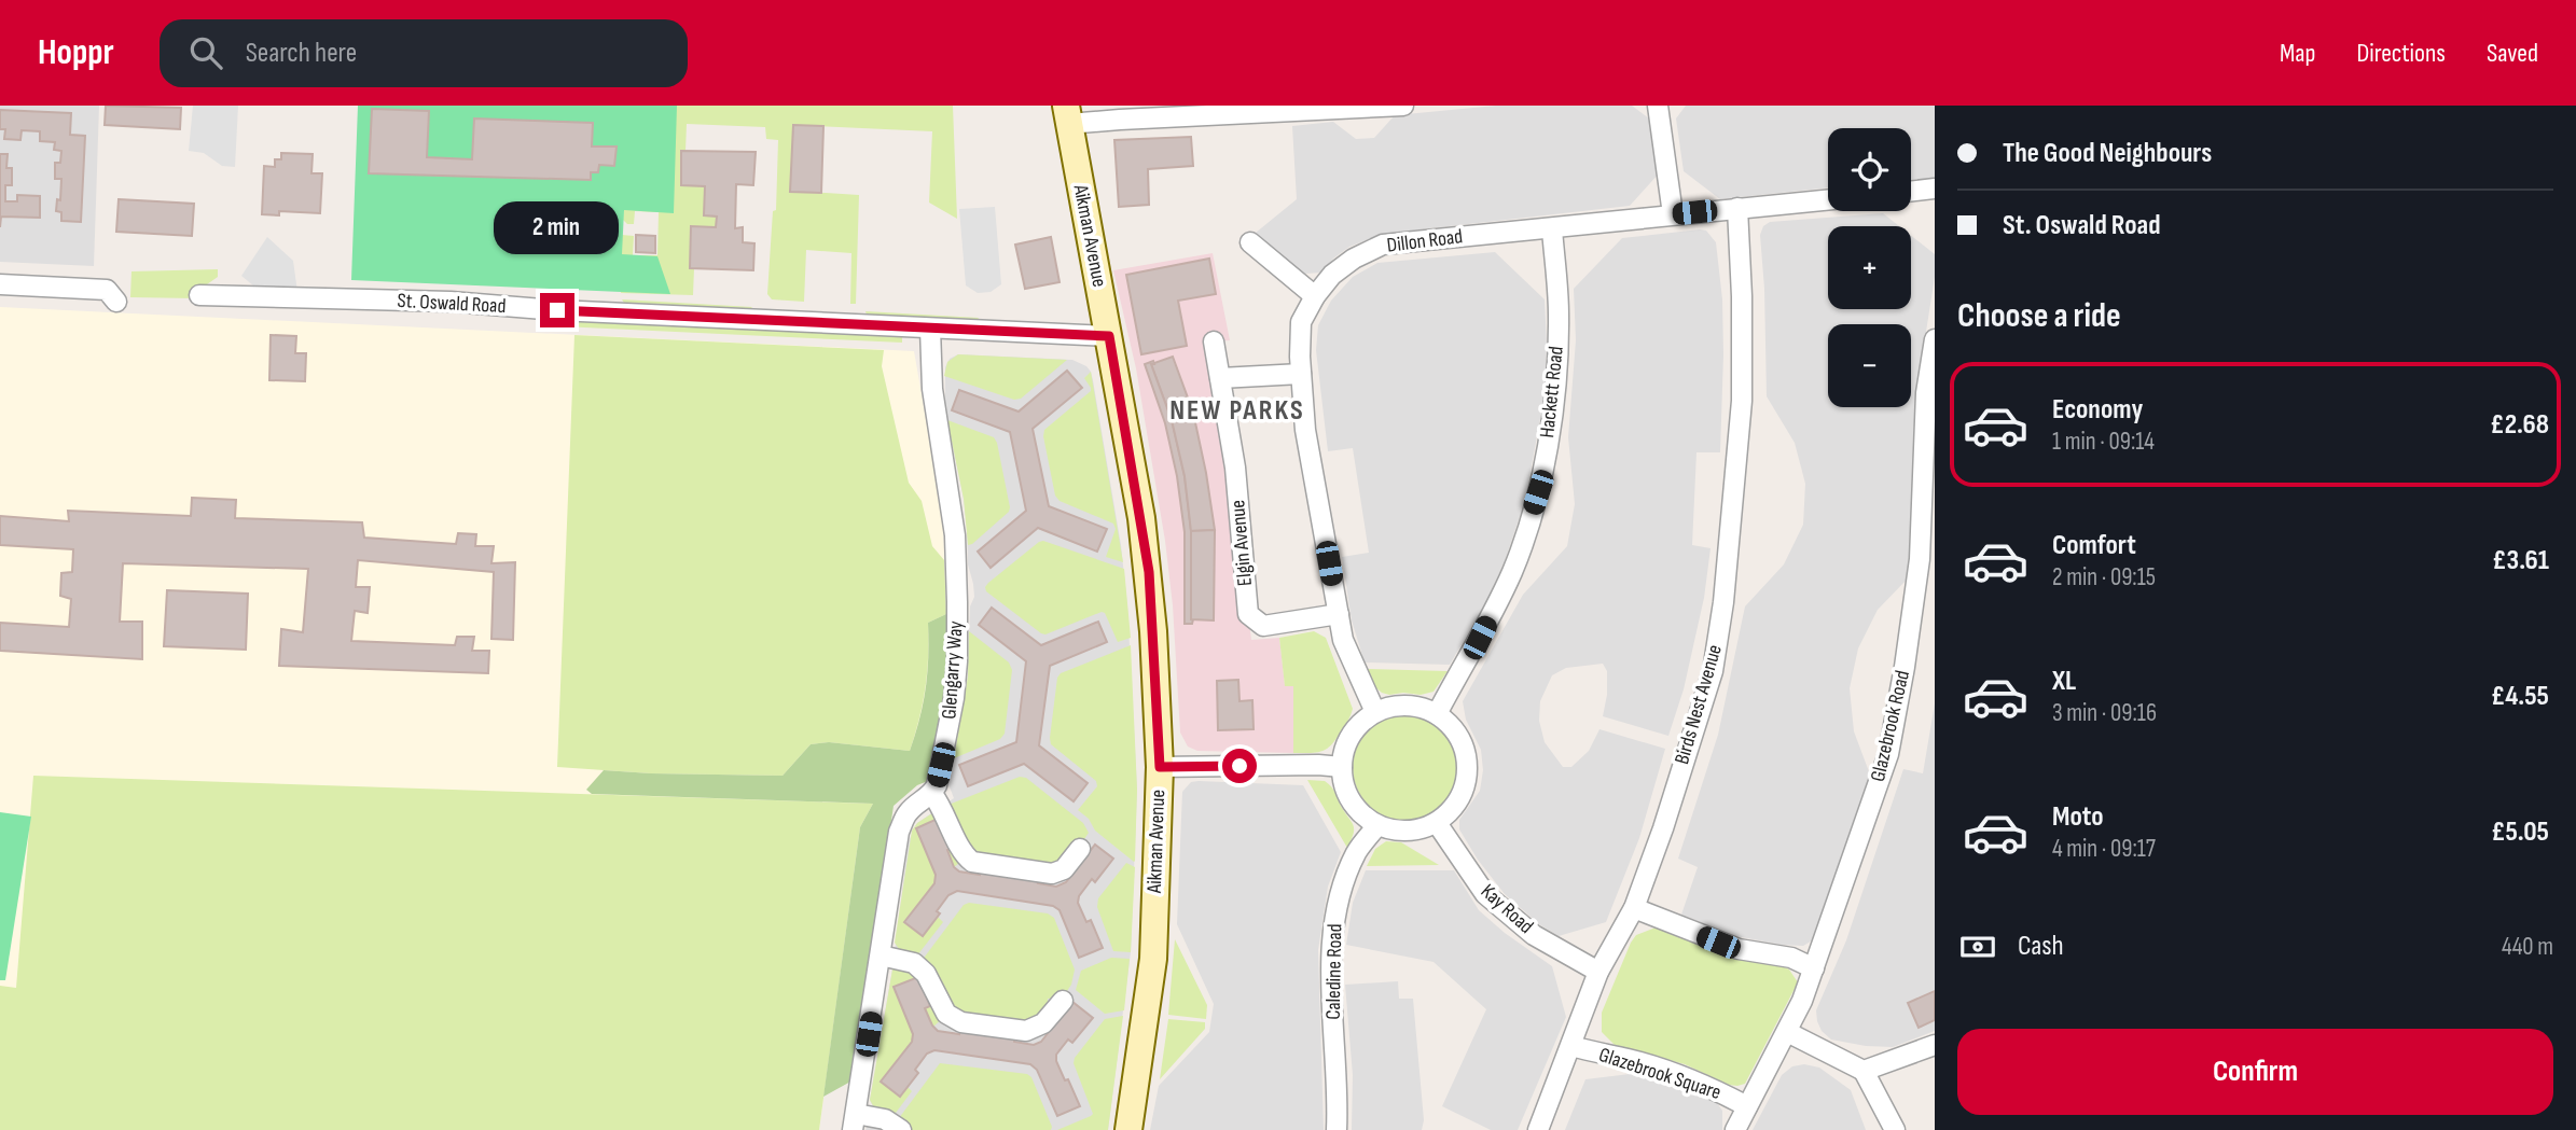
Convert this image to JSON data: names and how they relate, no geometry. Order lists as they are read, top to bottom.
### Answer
{
  "streets": {
    "street": [
      "Aikman Avenue",
      "Dillon Road",
      "St. Oswald Road",
      "Hackett Road",
      "Elgin Avenue",
      "Glengarry Way",
      "Birds Nest Avenue",
      "Glazebrook Road",
      "Kay Road",
      "Caledine Road",
      "Glazebrook Square"
    ]
  },
  "crossings": [
    ["Aikman Avenue", "St. Oswald Road"],
    ["Dillon Road", "Hackett Road"],
    ["Dillon Road", "Elgin Avenue"],
    ["Dillon Road", "Birds Nest Avenue"],
    ["Dillon Road", "Kay Road"],
    ["Dillon Road", "Caledine Road"],
    ["St. Oswald Road", "Glengarry Way"],
    ["Hackett Road", "Kay Road"],
    ["Hackett Road", "Caledine Road"],
    ["Birds Nest Avenue", "Kay Road"],
    ["Birds Nest Avenue", "Glazebrook Square"],
    ["Glazebrook Road", "Glazebrook Square"],
    ["Kay Road", "Caledine Road"]
  ],
  "districts": ["NEW PARKS"],
  "page": {
    "header": "Hoppr",
    "search": "Search here",
    "nav": ["Map", "Directions", "Saved"],
    "banner": ["The Good Neighbours", "St. Oswald Road"],
    "map_buttons": ["+", "−"],
    "bubble": "2 min",
    "heading": "Choose a ride",
    "list": [
      {
        "name": "Economy",
        "note": "1 min · 09:14",
        "value": "£2.68"
      },
      {
        "name": "Comfort",
        "note": "2 min · 09:15",
        "value": "£3.61"
      },
      {
        "name": "XL",
        "note": "3 min · 09:16",
        "value": "£4.55"
      },
      {
        "name": "Moto",
        "note": "4 min · 09:17",
        "value": "£5.05"
      }
    ],
    "pay": ["Cash", "440 m"],
    "buttons": "Confirm"
  }
}
